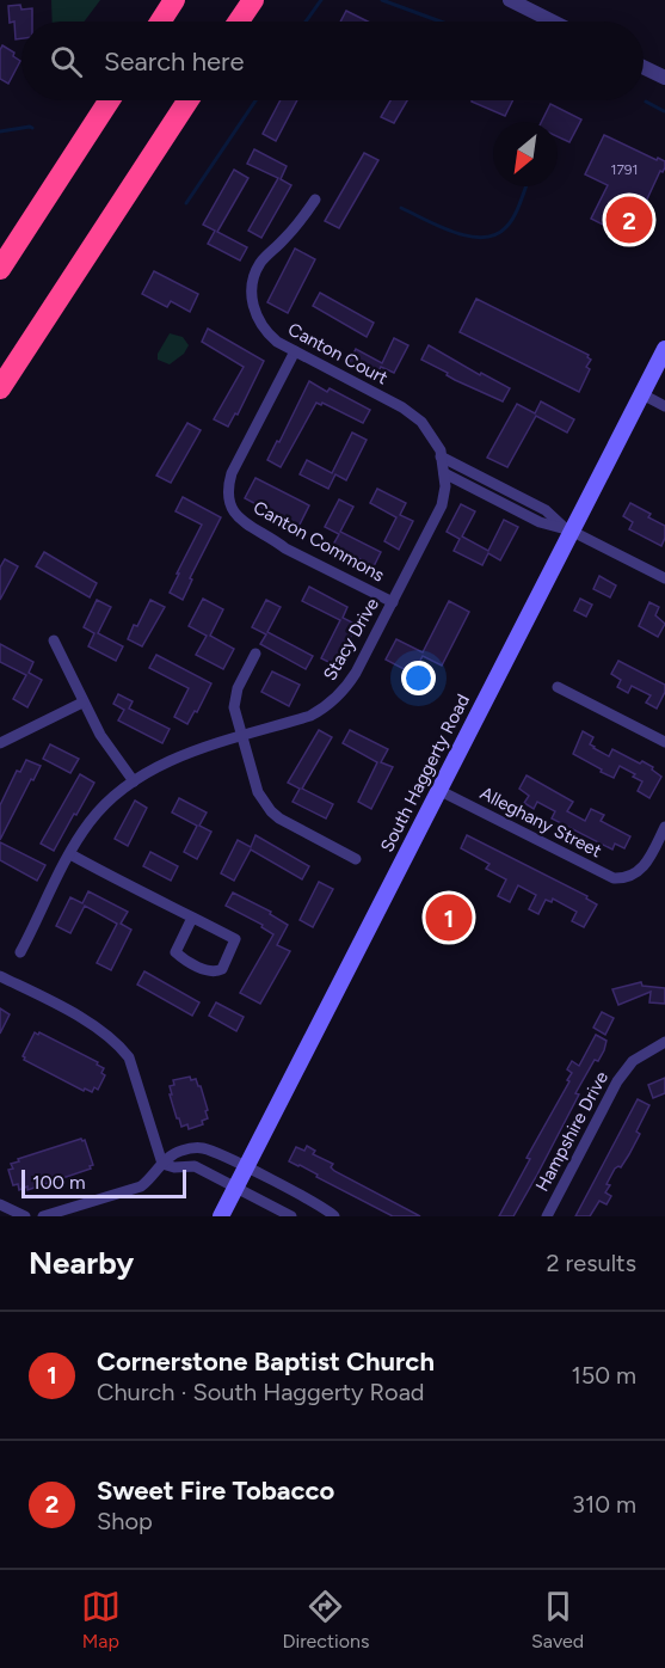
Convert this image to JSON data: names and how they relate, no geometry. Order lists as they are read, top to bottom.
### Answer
{
  "streets": {
    "main road": ["South Haggerty Road"],
    "street": [
      "Canton Court",
      "Canton Commons",
      "Stacy Drive",
      "Alleghany Street",
      "Hampshire Drive"
    ]
  },
  "crossings": [
    ["Canton Court", "Canton Commons"],
    ["Canton Court", "Stacy Drive"],
    ["Canton Commons", "Stacy Drive"],
    ["South Haggerty Road", "Alleghany Street"]
  ],
  "house_numbers": ["1791"],
  "scale_bar": "100 m",
  "north": "bottom left",
  "page": {
    "search": "Search here",
    "pins": ["2", "1"],
    "scale": "100 m",
    "heading": ["Nearby", "2 results"],
    "list": [
      {
        "mark": "1",
        "name": "Cornerstone Baptist Church",
        "note": "Church · South Haggerty Road",
        "value": "150 m"
      },
      {
        "mark": "2",
        "name": "Sweet Fire Tobacco",
        "note": "Shop",
        "value": "310 m"
      }
    ],
    "nav": ["Map", "Directions", "Saved"]
  }
}
